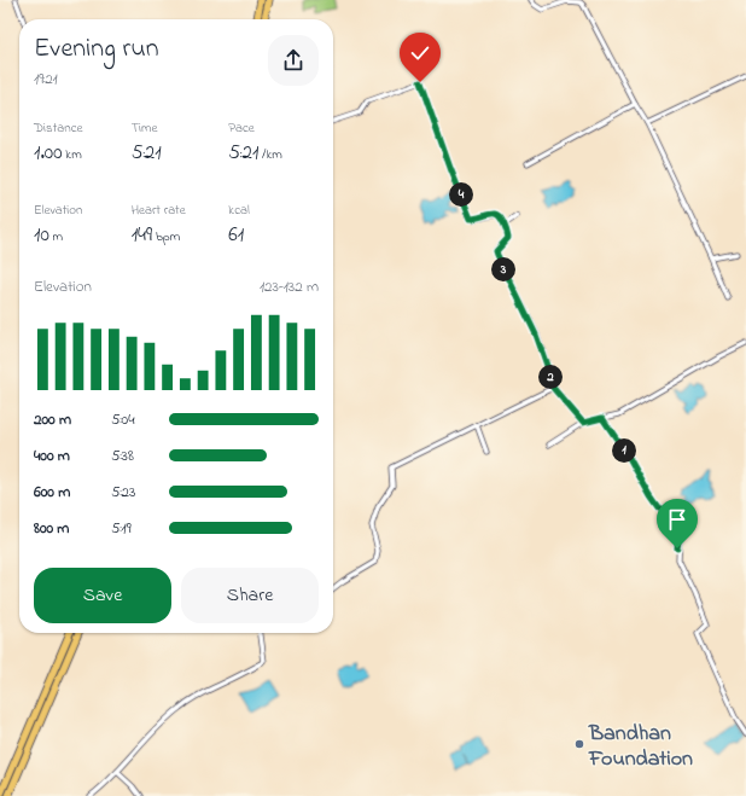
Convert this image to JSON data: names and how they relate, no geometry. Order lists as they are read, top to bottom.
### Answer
{
  "places": ["Bandhan Foundation"],
  "page": {
    "heading": ["Evening run", "19:21"],
    "stats": [
      ["Distance", "1.00 km"],
      ["Time", "5:21"],
      ["Pace", "5:21 /km"],
      ["Elevation", "10 m"],
      ["Heart rate", "149 bpm"],
      ["kcal", "61"]
    ],
    "pins": [
      "4",
      "3",
      "2",
      "1"
    ],
    "chart": ["Elevation", "123–132 m"],
    "list": [
      {
        "name": "200 m",
        "note": "5:04"
      },
      {
        "name": "400 m",
        "note": "5:38"
      },
      {
        "name": "600 m",
        "note": "5:23"
      },
      {
        "name": "800 m",
        "note": "5:19"
      }
    ],
    "buttons": ["Save", "Share"]
  }
}
